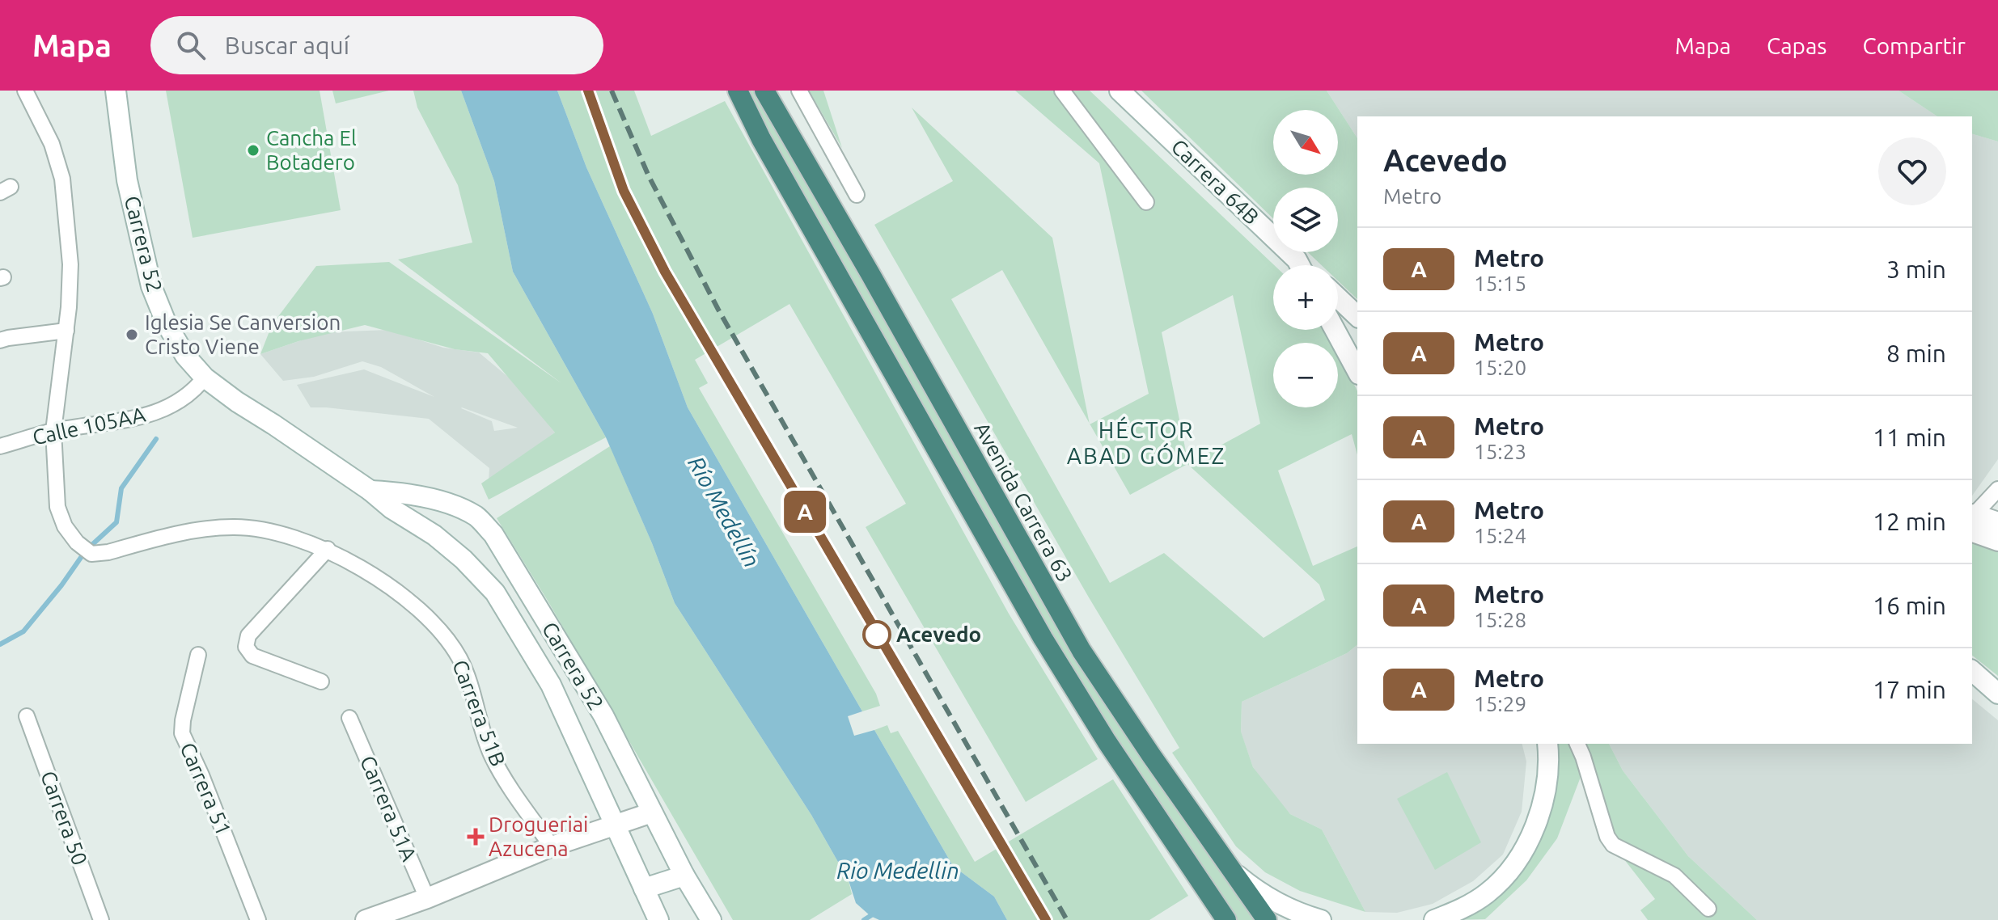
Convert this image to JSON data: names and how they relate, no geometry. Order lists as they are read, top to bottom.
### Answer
{
  "streets": {
    "highway": ["Avenida Carrera 63"],
    "main road": ["Carrera 64B", "Carrera 52"],
    "street": [
      "Calle 105AA",
      "Carrera 51B",
      "Carrera 51",
      "Carrera 51A",
      "Carrera 50"
    ]
  },
  "crossings": [
    ["Carrera 52", "Calle 105AA"],
    ["Calle 105AA", "Carrera 51B"]
  ],
  "districts": ["HÉCTOR ABAD GÓMEZ"],
  "water": ["Río Medellín", "Rio Medellin"],
  "places": {
    "other": ["Cancha El Botadero", "Iglesia Se Canversion Cristo Viene", "Acevedo"],
    "health": ["Drogueriai Azucena"]
  },
  "lines": ["metro line A"],
  "north": "bottom right",
  "page": {
    "header": "Mapa",
    "search": "Buscar aquí",
    "nav": ["Mapa", "Capas", "Compartir"],
    "on_map": "A",
    "map_buttons": ["+", "−"],
    "heading": ["Acevedo", "Metro"],
    "list": [
      {
        "mark": "A",
        "name": "Metro",
        "note": "15:15",
        "value": "3 min"
      },
      {
        "mark": "A",
        "name": "Metro",
        "note": "15:20",
        "value": "8 min"
      },
      {
        "mark": "A",
        "name": "Metro",
        "note": "15:23",
        "value": "11 min"
      },
      {
        "mark": "A",
        "name": "Metro",
        "note": "15:24",
        "value": "12 min"
      },
      {
        "mark": "A",
        "name": "Metro",
        "note": "15:28",
        "value": "16 min"
      },
      {
        "mark": "A",
        "name": "Metro",
        "note": "15:29",
        "value": "17 min"
      }
    ]
  }
}
